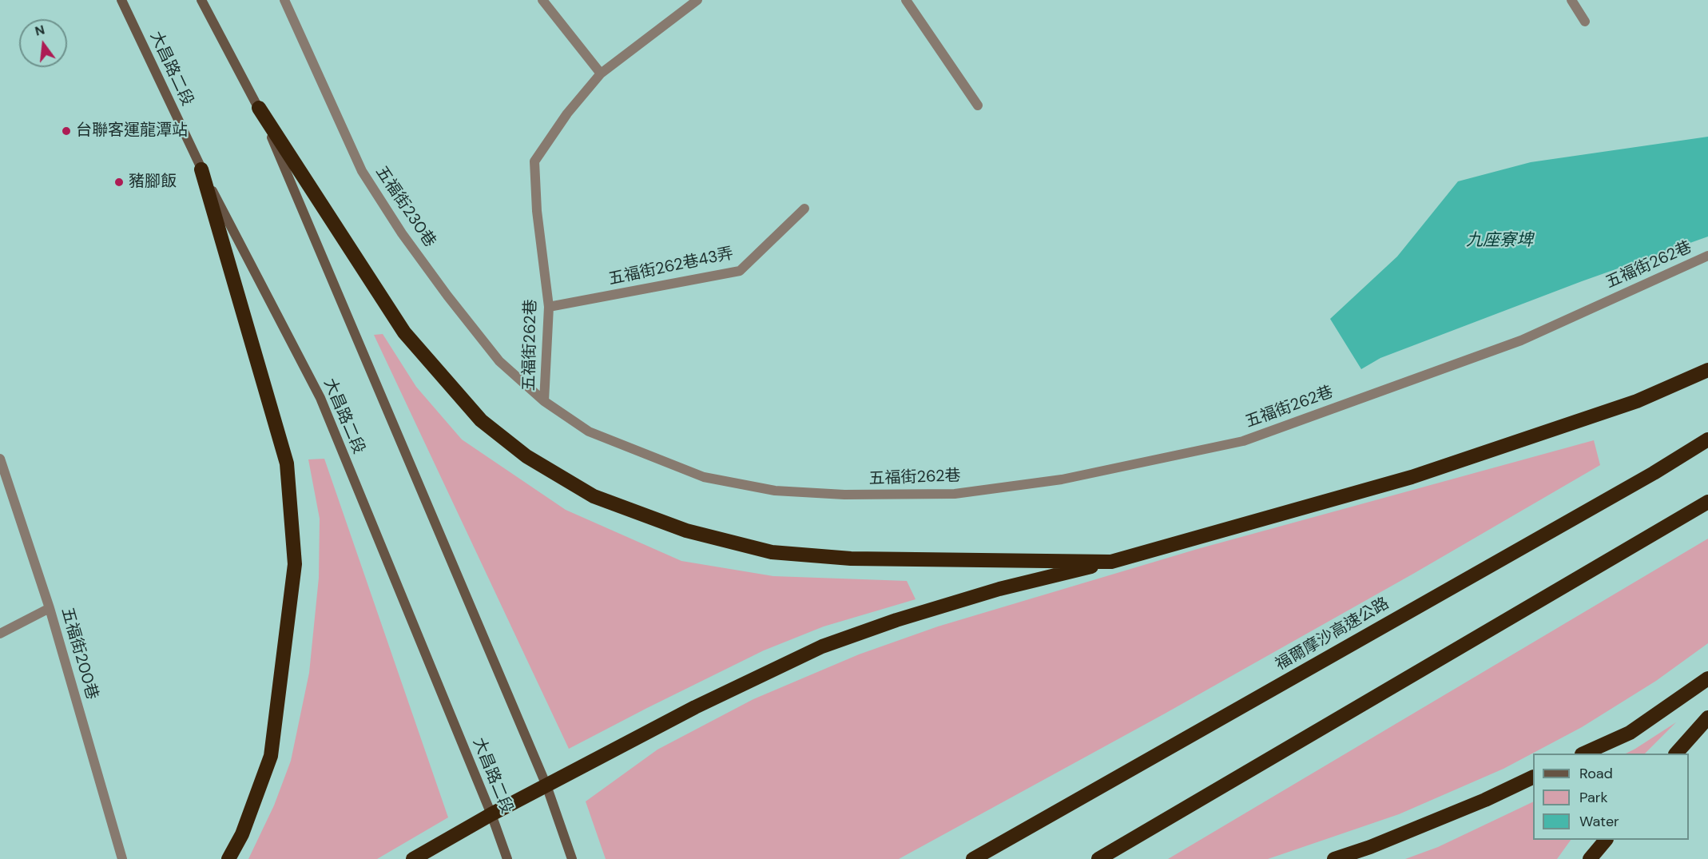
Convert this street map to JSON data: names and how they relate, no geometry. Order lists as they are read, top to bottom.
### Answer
{
  "streets": {
    "highway": ["福爾摩沙高速公路"],
    "main road": ["大昌路二段"],
    "lane": [
      "五福街230巷",
      "五福街262巷",
      "五福街262巷43弄",
      "五福街200巷"
    ]
  },
  "crossings": [
    ["五福街230巷", "五福街262巷"],
    ["五福街262巷", "五福街262巷43弄"]
  ],
  "water": ["九座寮埤"],
  "places": ["台聯客運龍潭站", "豬腳飯"],
  "legend": ["Road", "Park", "Water"],
  "north": "top"
}
